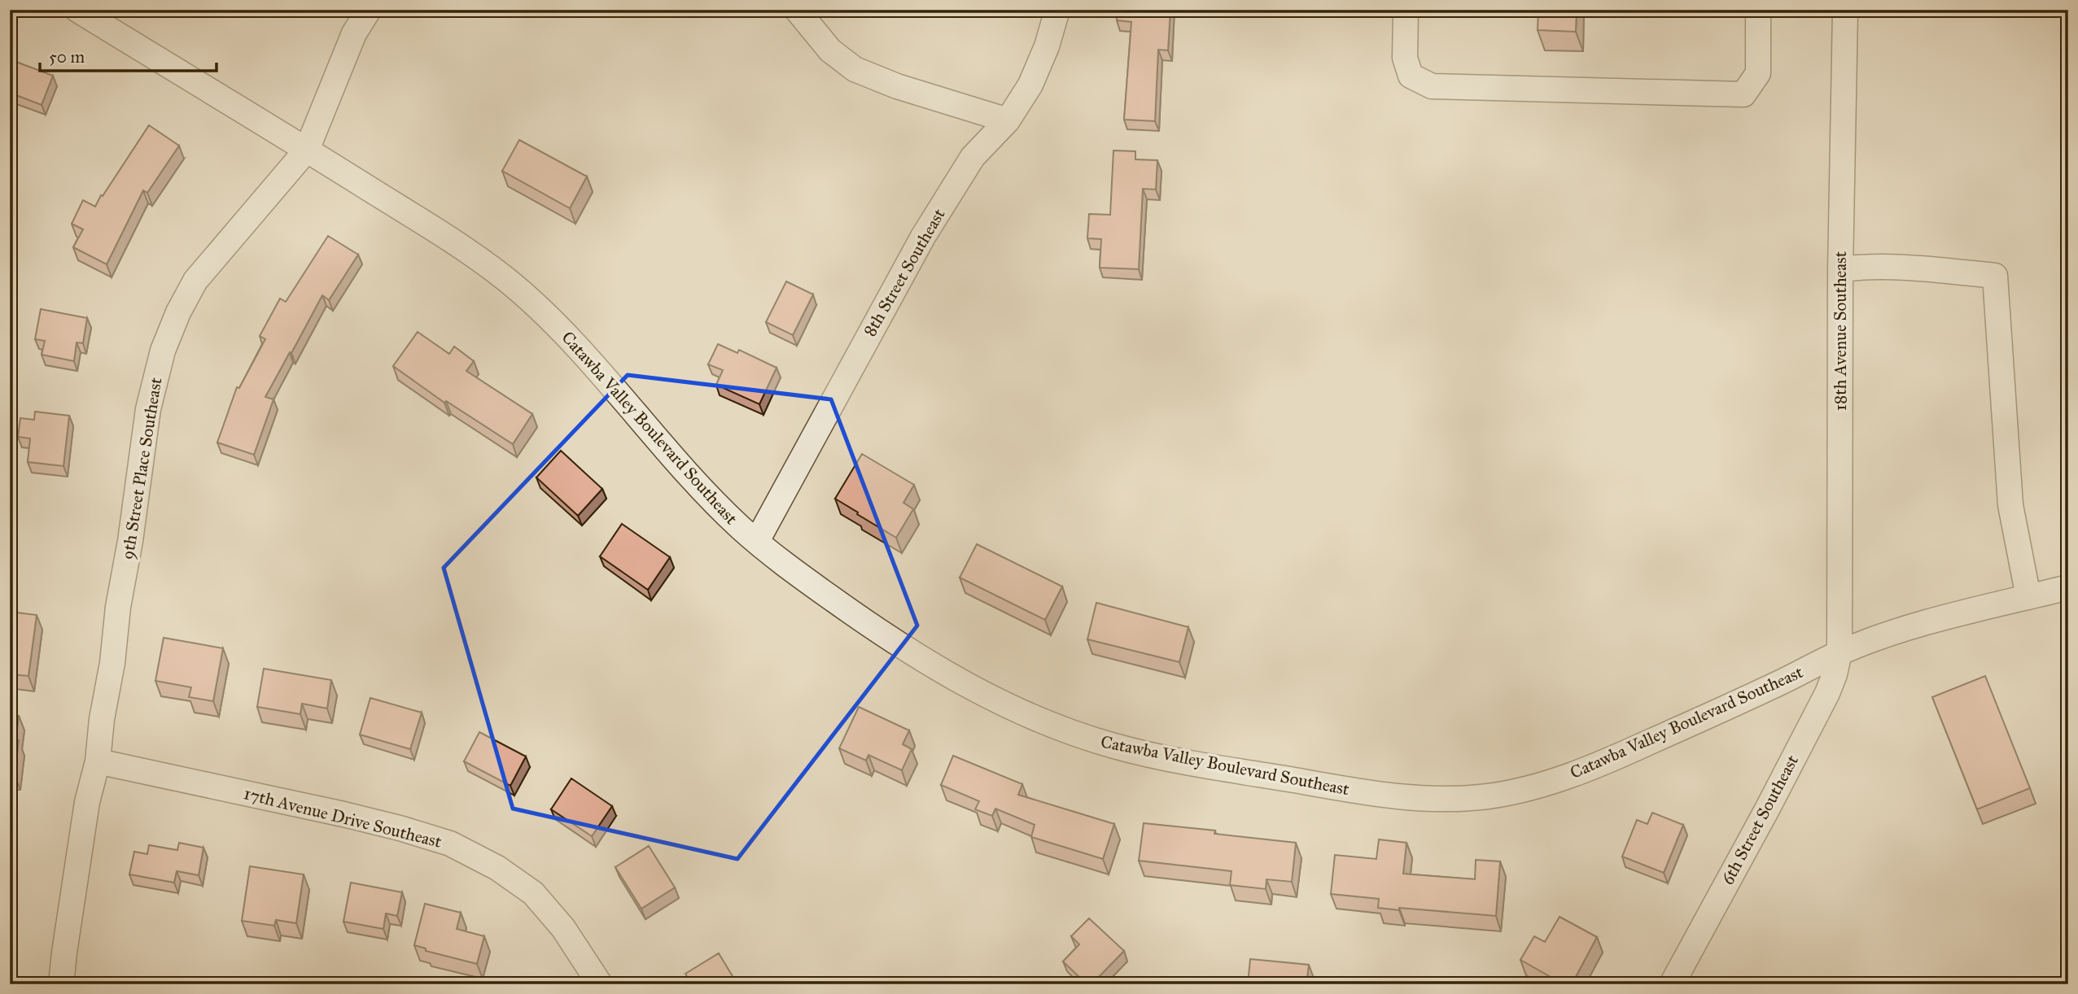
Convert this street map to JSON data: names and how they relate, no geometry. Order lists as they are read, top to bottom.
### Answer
{
  "streets": {
    "street": [
      "8th Street Southeast",
      "18th Avenue Southeast",
      "Catawba Valley Boulevard Southeast",
      "9th Street Place Southeast",
      "17th Avenue Drive Southeast",
      "6th Street Southeast"
    ]
  },
  "crossings": [
    ["8th Street Southeast", "Catawba Valley Boulevard Southeast"],
    ["18th Avenue Southeast", "Catawba Valley Boulevard Southeast"],
    ["18th Avenue Southeast", "6th Street Southeast"],
    ["Catawba Valley Boulevard Southeast", "9th Street Place Southeast"],
    ["Catawba Valley Boulevard Southeast", "6th Street Southeast"],
    ["9th Street Place Southeast", "17th Avenue Drive Southeast"]
  ],
  "scale_bar": "50 m"
}
